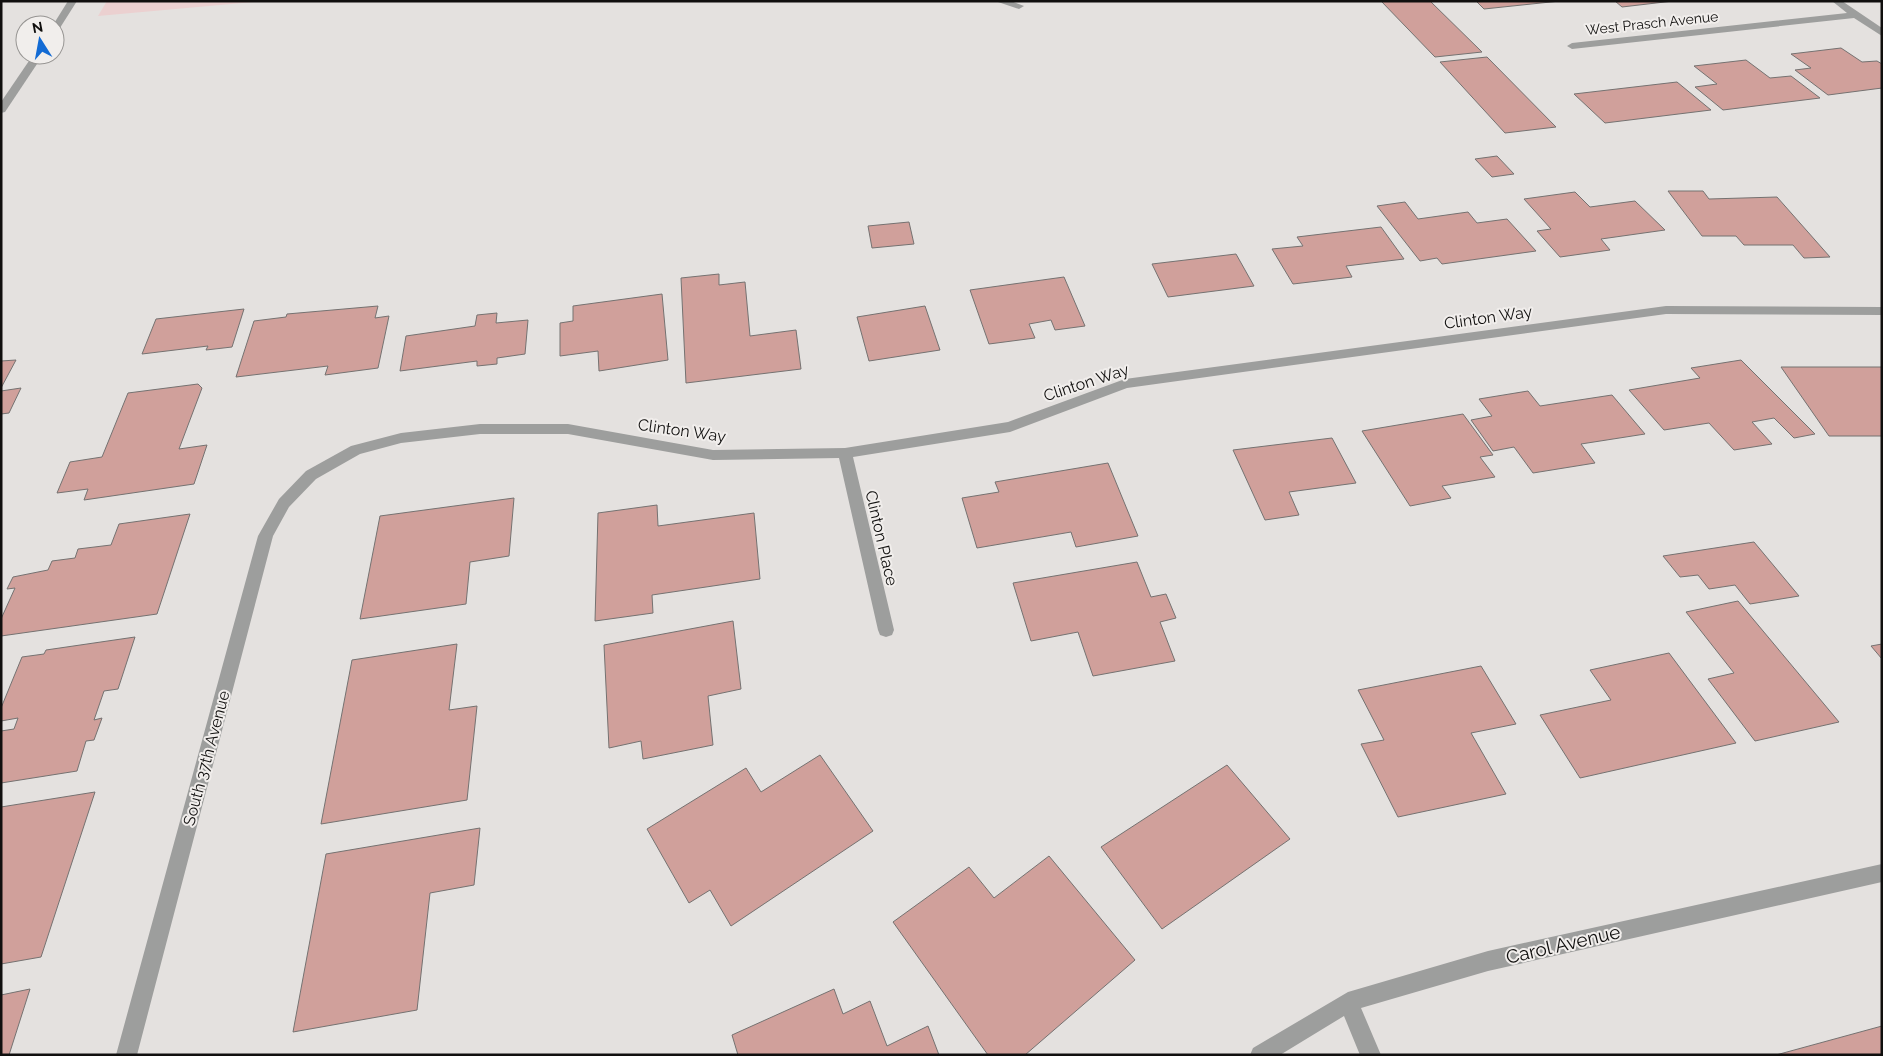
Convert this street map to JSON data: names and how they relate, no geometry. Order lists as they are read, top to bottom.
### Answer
{
  "streets": {
    "street": [
      "West Prasch Avenue",
      "Clinton Way",
      "Clinton Place",
      "South 37th Avenue",
      "Carol Avenue"
    ]
  },
  "crossings": [
    ["Clinton Way", "Clinton Place"],
    ["Clinton Way", "South 37th Avenue"]
  ],
  "north": "top"
}
